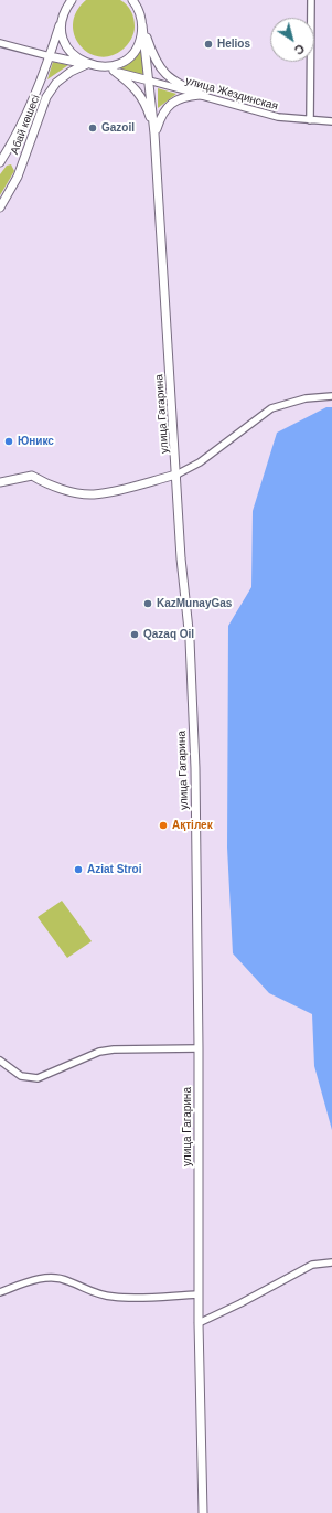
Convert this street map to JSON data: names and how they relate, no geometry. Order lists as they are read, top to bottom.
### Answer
{
  "streets": {
    "main road": ["Абай көшесі", "улица Гагарина"],
    "street": ["улица Жездинская"]
  },
  "crossings": [
    ["улица Жездинская", "улица Гагарина"]
  ],
  "places": [
    "Helios",
    "Gazoil",
    "Юникс",
    "KazMunayGas",
    "Qazaq Oil",
    "Ақтілек",
    "Aziat Stroi"
  ],
  "north": "bottom right"
}
